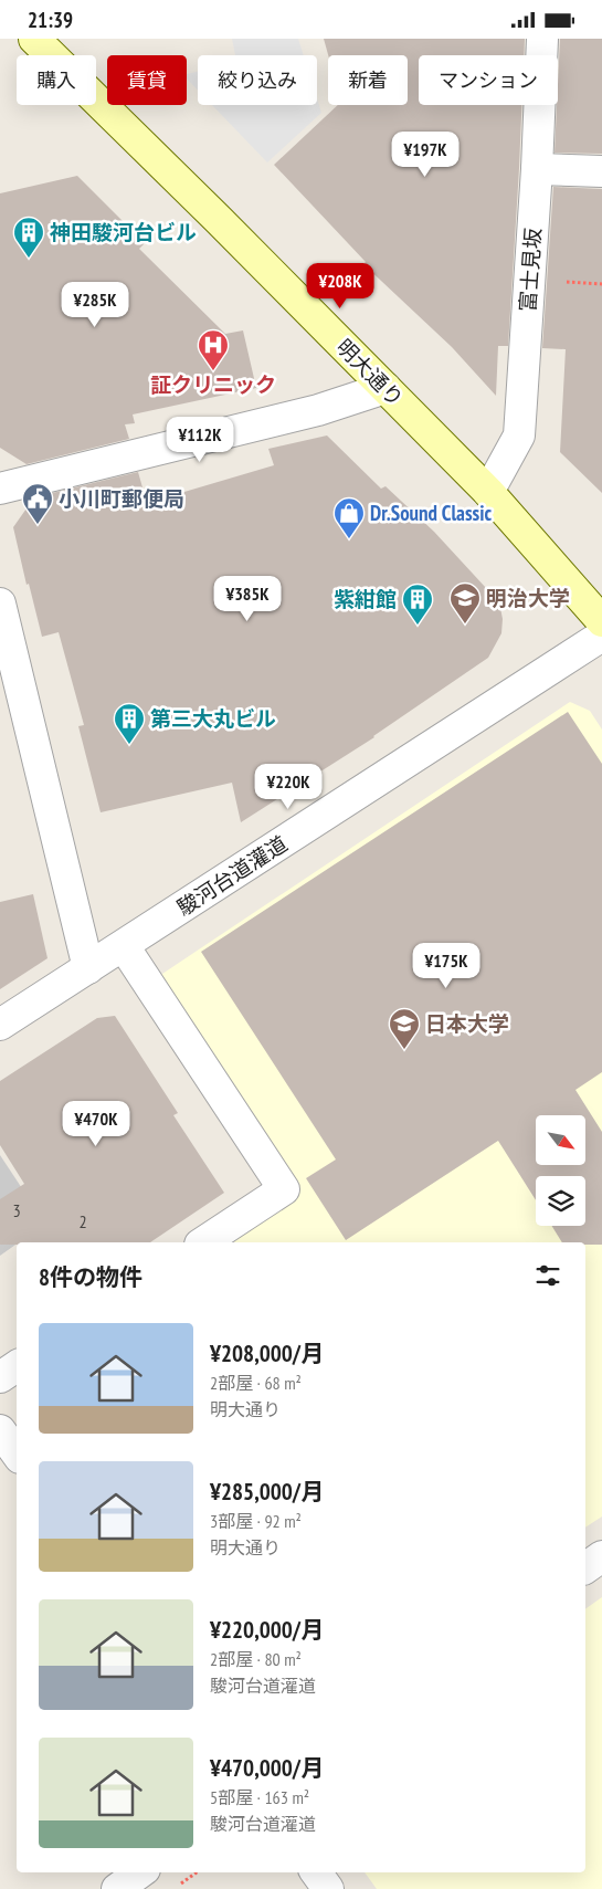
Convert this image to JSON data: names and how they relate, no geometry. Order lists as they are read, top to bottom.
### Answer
{
  "streets": {
    "street": ["富士見坂", "明大通り", "駿河台道灌道"]
  },
  "crossings": [
    ["富士見坂", "明大通り"]
  ],
  "places": {
    "building": ["神田駿河台ビル", "紫紺館", "第三大丸ビル"],
    "hospital": ["証クリニック"],
    "public building": ["小川町郵便局"],
    "shop": ["Dr.Sound Classic"],
    "school or university": ["明治大学", "日本大学"]
  },
  "house_numbers": ["3", "2"],
  "north": "bottom right",
  "page": {
    "status": "21:39",
    "chip": [
      "購入",
      "賃貸",
      "絞り込み",
      "新着",
      "マンション"
    ],
    "price": [
      "¥197K",
      "¥208K",
      "¥285K",
      "¥112K",
      "¥385K",
      "¥220K",
      "¥175K",
      "¥470K"
    ],
    "heading": "8件の物件",
    "list": [
      {
        "name": "¥208,000/月",
        "note": "2部屋 · 68 m² · 明大通り"
      },
      {
        "name": "¥285,000/月",
        "note": "3部屋 · 92 m² · 明大通り"
      },
      {
        "name": "¥220,000/月",
        "note": "2部屋 · 80 m² · 駿河台道灌道"
      },
      {
        "name": "¥470,000/月",
        "note": "5部屋 · 163 m² · 駿河台道灌道"
      }
    ]
  }
}
